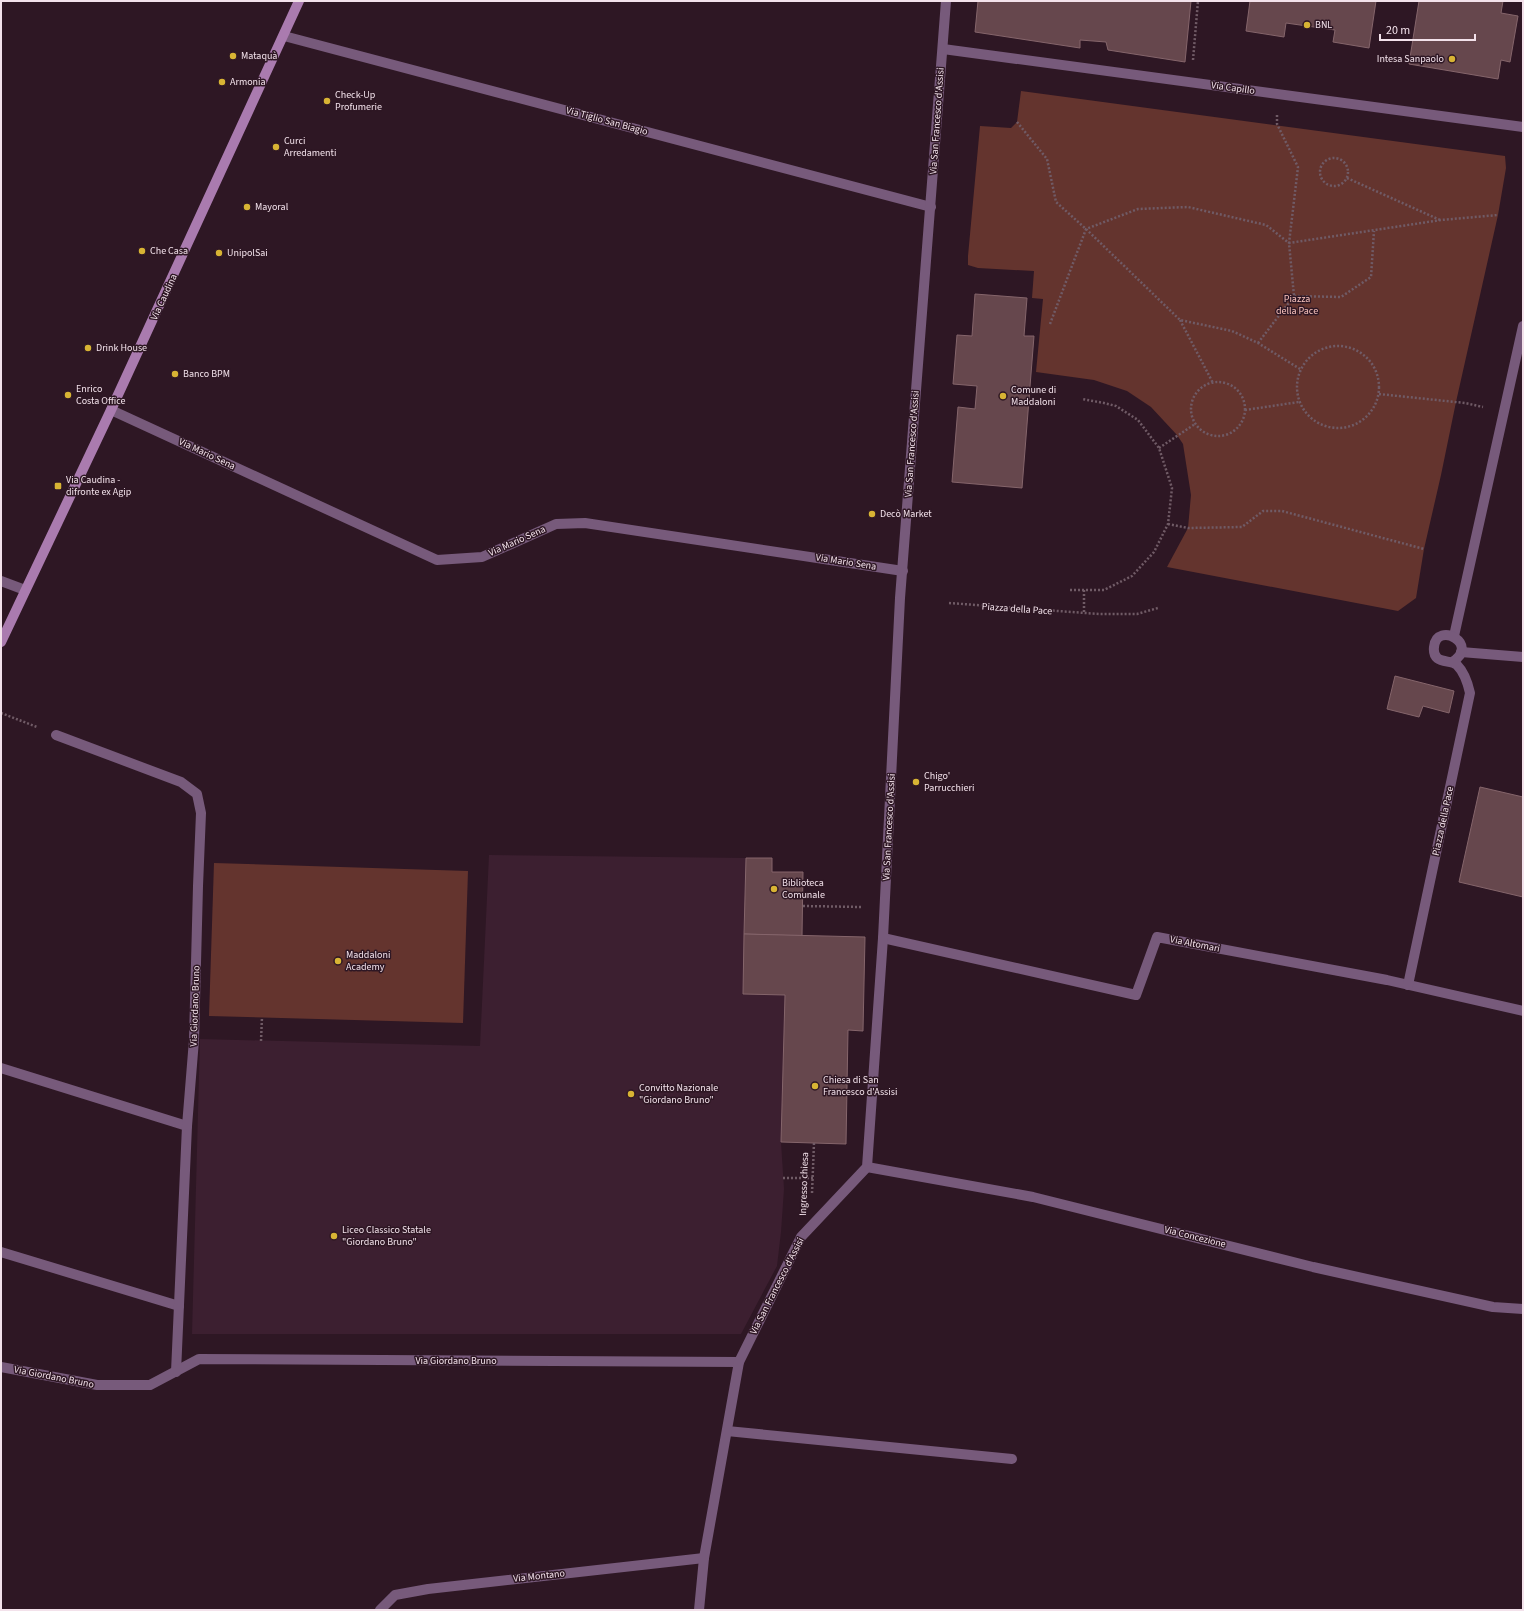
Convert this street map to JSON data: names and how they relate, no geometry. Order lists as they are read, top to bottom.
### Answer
{
  "streets": {
    "main road": ["Via Caudina"],
    "street": [
      "Via Capillo",
      "Via Tiglio San Biagio",
      "Via San Francesco d'Assisi",
      "Via Mario Sena",
      "Piazza della Pace",
      "Via Altomari",
      "Via Giordano Bruno",
      "Via Concezione",
      "Via Montano"
    ],
    "path": ["Ingresso chiesa"]
  },
  "crossings": [
    ["Via Capillo", "Via San Francesco d'Assisi"],
    ["Via Tiglio San Biagio", "Via San Francesco d'Assisi"],
    ["Via Tiglio San Biagio", "Via Caudina"],
    ["Via San Francesco d'Assisi", "Via Mario Sena"],
    ["Via San Francesco d'Assisi", "Via Altomari"],
    ["Via San Francesco d'Assisi", "Via Giordano Bruno"],
    ["Via San Francesco d'Assisi", "Ingresso chiesa"],
    ["Via San Francesco d'Assisi", "Via Concezione"],
    ["Via San Francesco d'Assisi", "Via Montano"],
    ["Via Caudina", "Via Mario Sena"],
    ["Piazza della Pace", "Via Altomari"]
  ],
  "parks": ["Piazza della Pace"],
  "places": {
    "other": [
      "BNL",
      "Mataquà",
      "Intesa Sanpaolo",
      "Armonia",
      "Check-Up Profumerie",
      "Curci Arredamenti",
      "Mayoral",
      "Che Casa",
      "UnipolSai",
      "Drink House",
      "Banco BPM",
      "Enrico Costa Office",
      "Comune di Maddaloni",
      "Decò Market",
      "Chigo' Parrucchieri",
      "Biblioteca Comunale",
      "Maddaloni Academy",
      "Chiesa di San Francesco d'Assisi",
      "Convitto Nazionale \"Giordano Bruno\"",
      "Liceo Classico Statale \"Giordano Bruno\""
    ],
    "transit": ["Via Caudina - difronte ex Agip"]
  },
  "scale_bar": "20 m"
}
